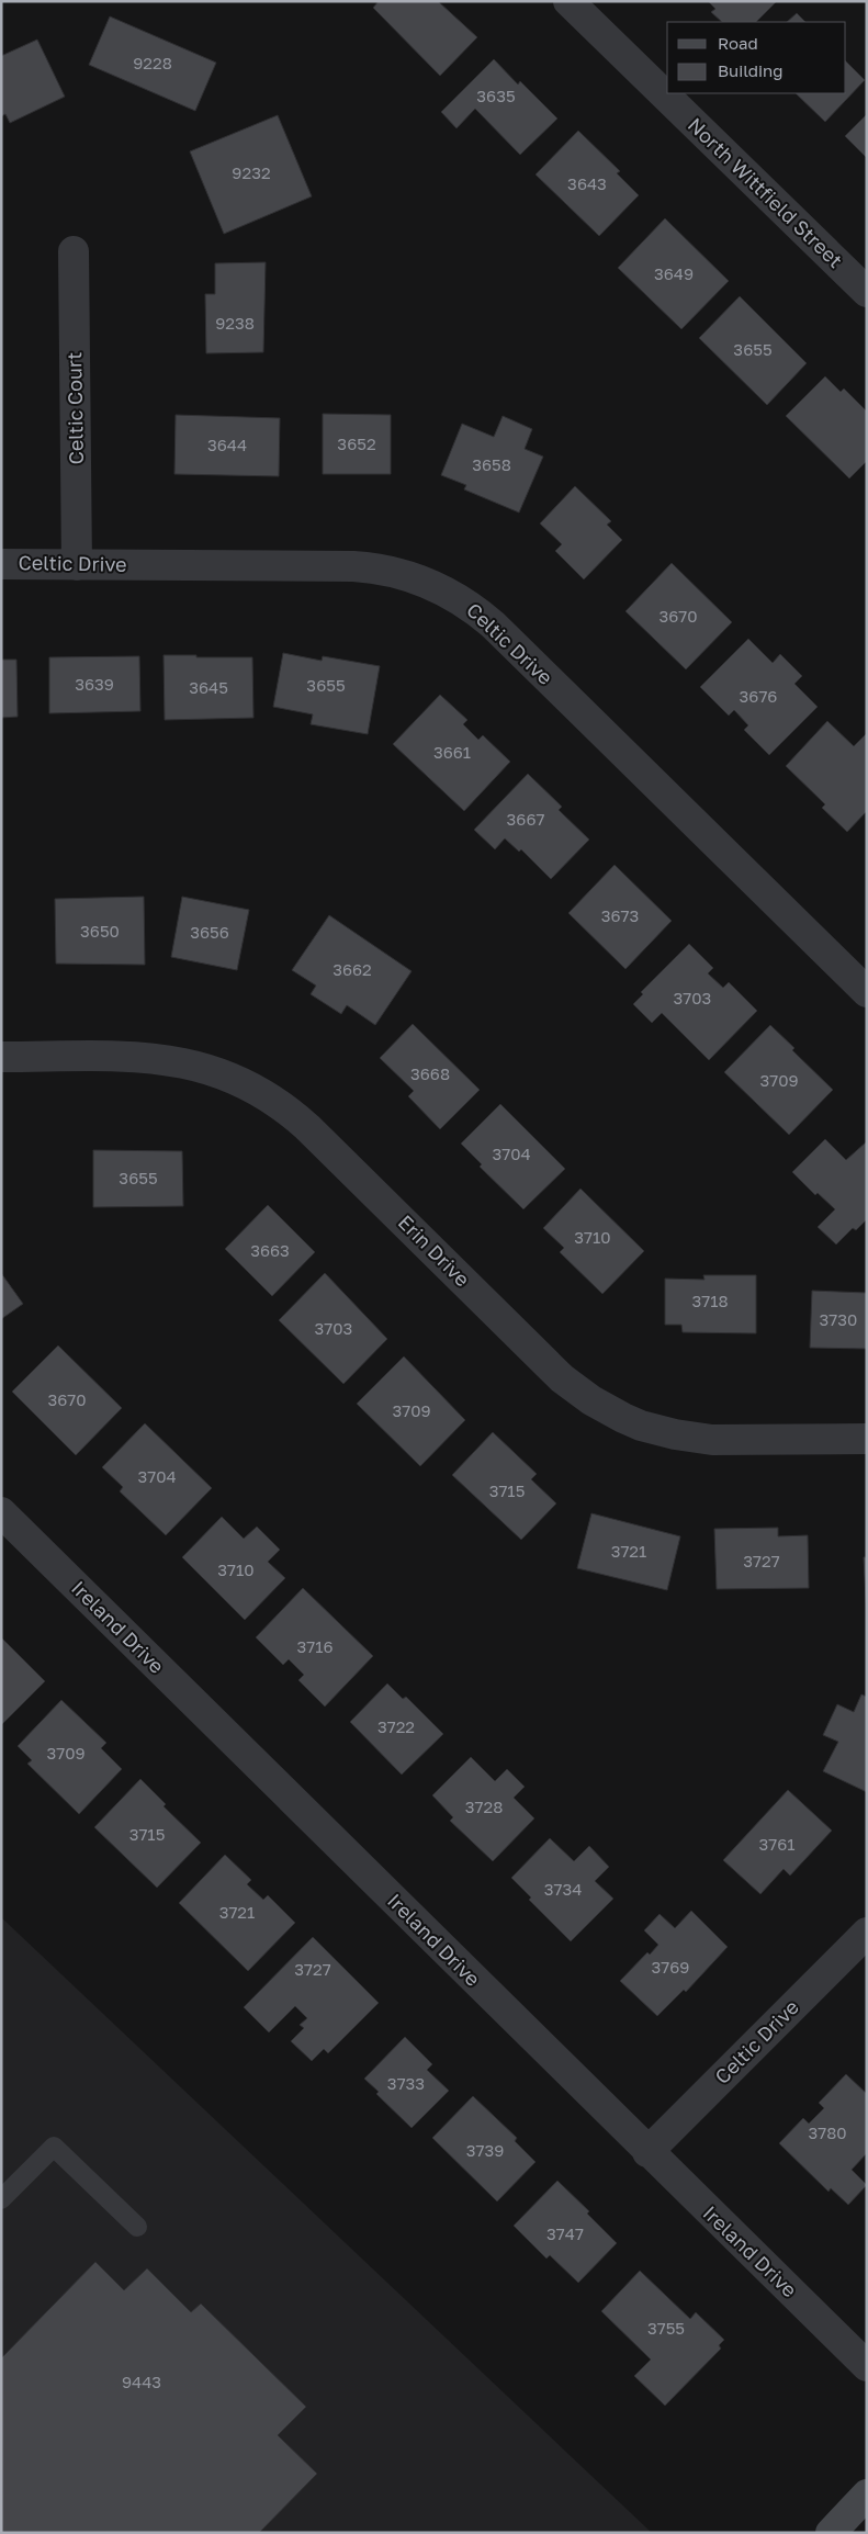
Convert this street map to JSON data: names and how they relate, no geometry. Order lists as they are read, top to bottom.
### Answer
{
  "streets": {
    "street": [
      "North Wittfield Street",
      "Celtic Court",
      "Celtic Drive",
      "Erin Drive",
      "Ireland Drive"
    ]
  },
  "crossings": [
    ["Celtic Court", "Celtic Drive"],
    ["Celtic Drive", "Ireland Drive"]
  ],
  "house_numbers": [
    "9228",
    "3635",
    "9232",
    "3643",
    "3649",
    "9238",
    "3655",
    "3652",
    "3644",
    "3658",
    "3670",
    "3639",
    "3655",
    "3645",
    "3676",
    "3661",
    "3667",
    "3673",
    "3650",
    "3656",
    "3662",
    "3703",
    "3668",
    "3709",
    "3704",
    "3655",
    "3710",
    "3663",
    "3718",
    "3730",
    "3703",
    "3670",
    "3709",
    "3704",
    "3715",
    "3721",
    "3727",
    "3710",
    "3716",
    "3722",
    "3709",
    "3728",
    "3715",
    "3761",
    "3734",
    "3721",
    "3769",
    "3727",
    "3733",
    "3780",
    "3739",
    "3747",
    "3755",
    "9443"
  ],
  "legend": ["Road", "Building"]
}
